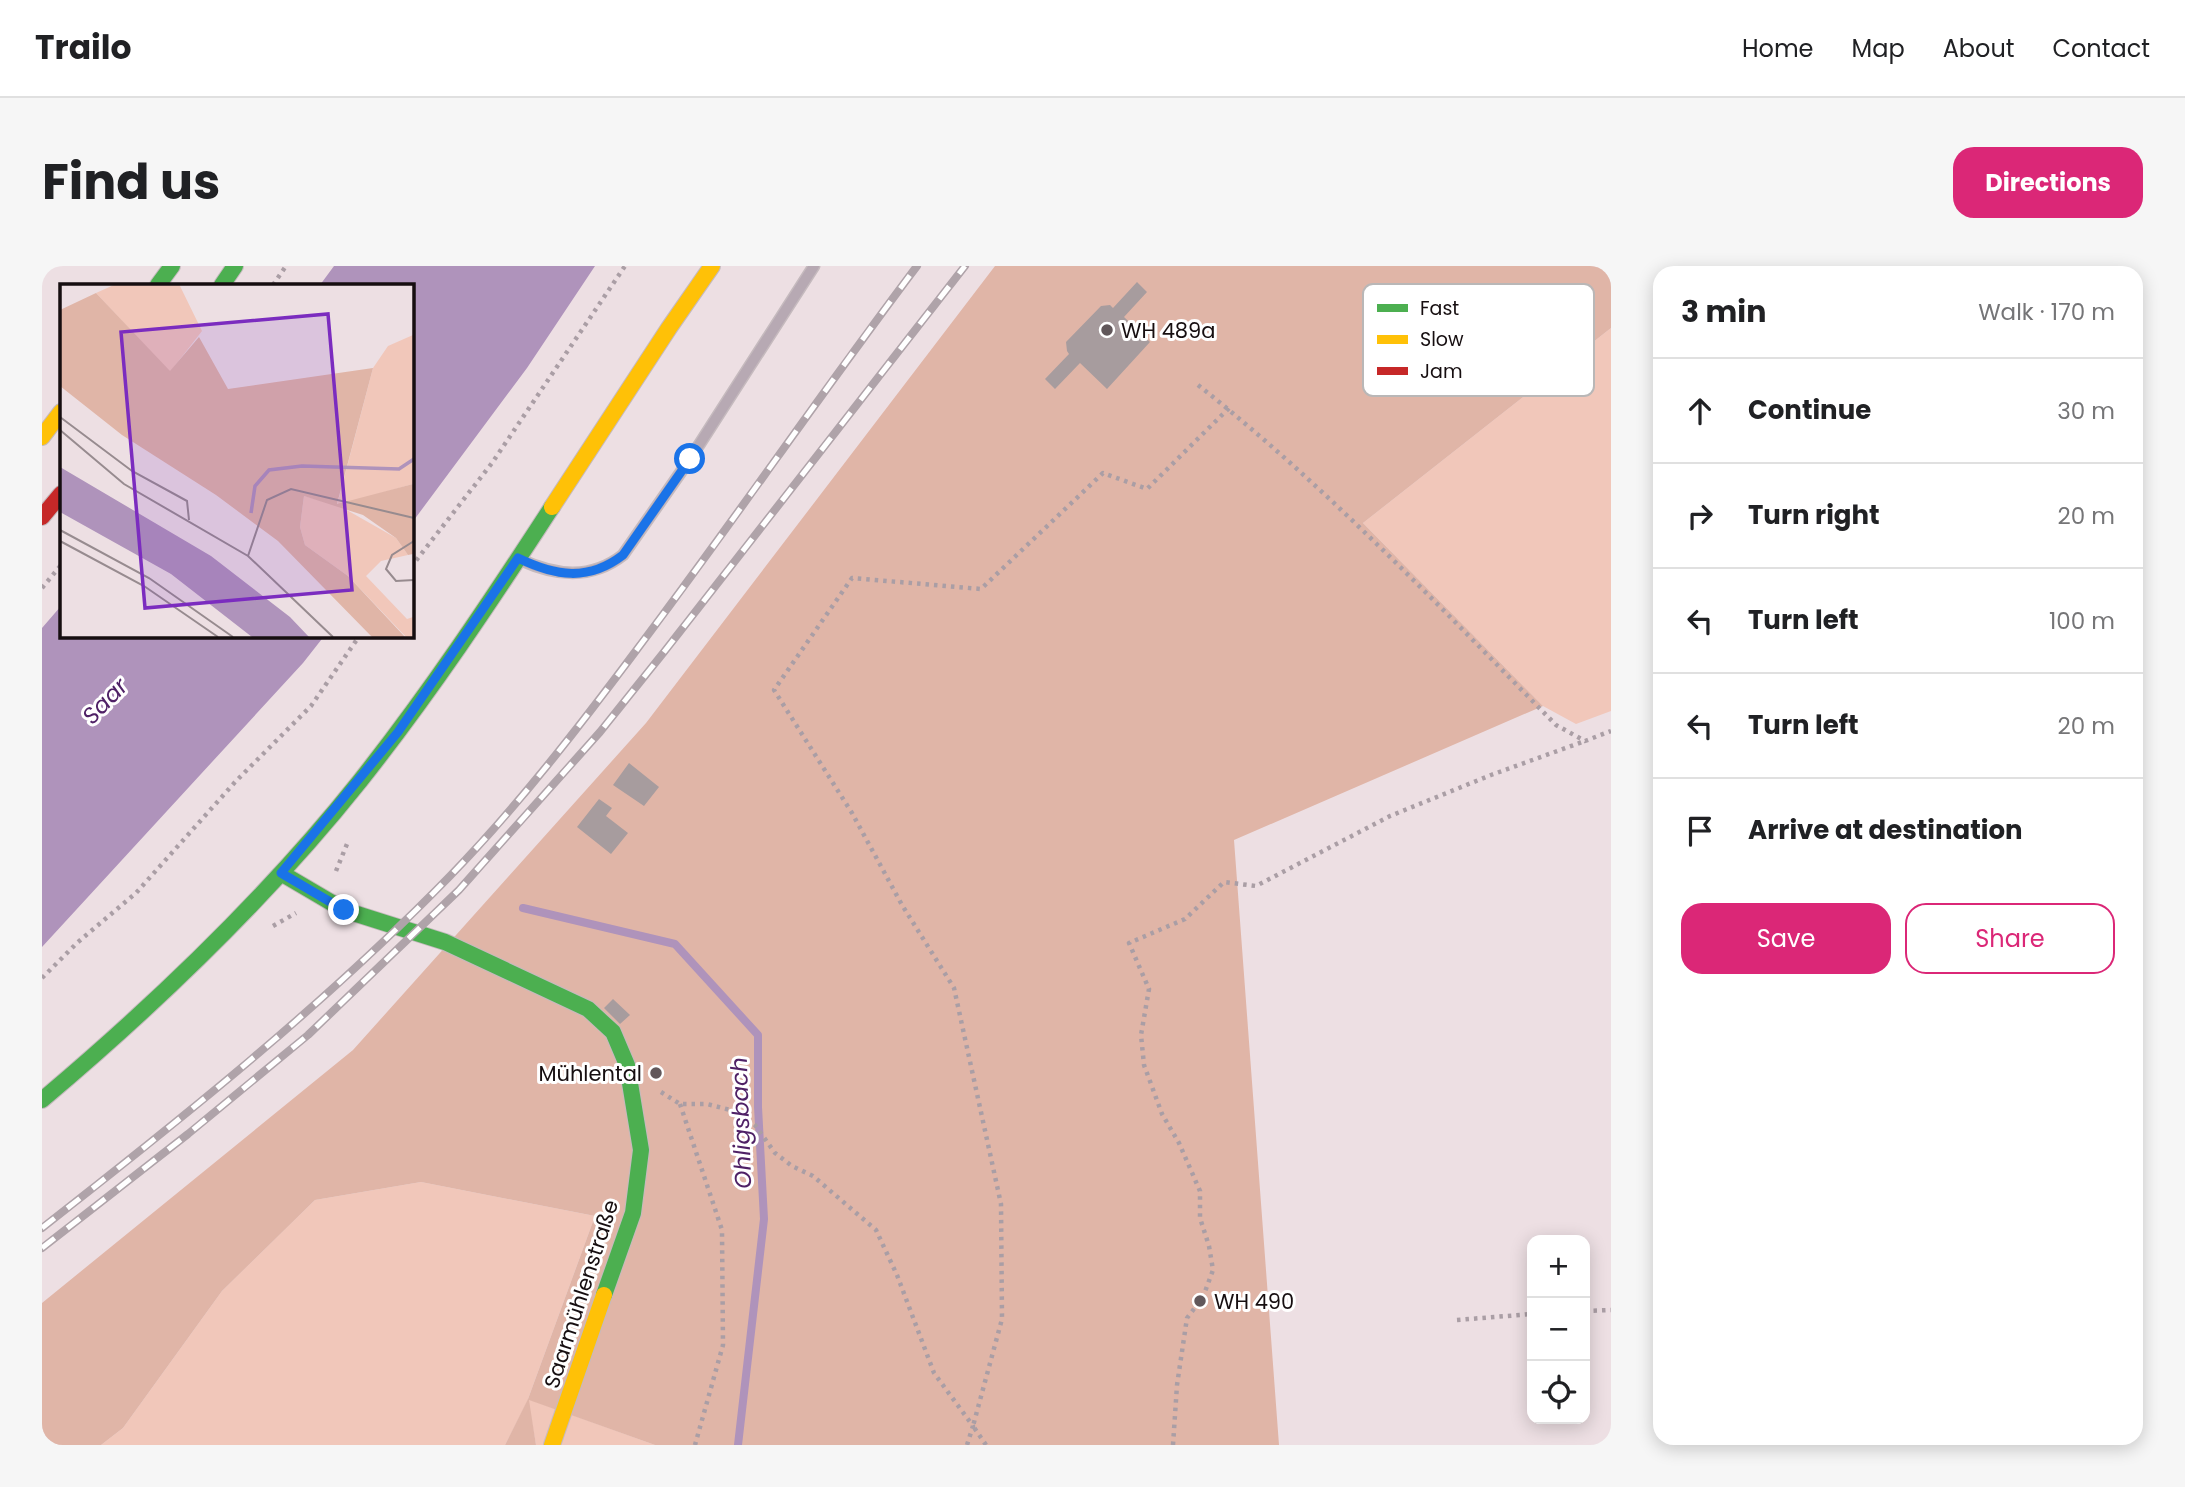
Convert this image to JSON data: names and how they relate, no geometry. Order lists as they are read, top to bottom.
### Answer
{
  "streets": {
    "main road": ["Saarmühlenstraße"]
  },
  "water": ["Saar", "Ohligsbach"],
  "places": ["WH 489a", "Mühlental", "WH 490"],
  "legend": ["Fast", "Slow", "Jam"],
  "page": {
    "header": "Trailo",
    "nav": [
      "Home",
      "Map",
      "About",
      "Contact"
    ],
    "title": "Find us",
    "buttons": [
      "Directions",
      ["Save", "Share"]
    ],
    "heading": ["3 min", "Walk · 170 m"],
    "list": [
      ["Continue", "30 m"],
      ["Turn right", "20 m"],
      ["Turn left", "100 m"],
      ["Turn left", "20 m"],
      "Arrive at destination"
    ],
    "map_buttons": ["+", "−"]
  }
}
